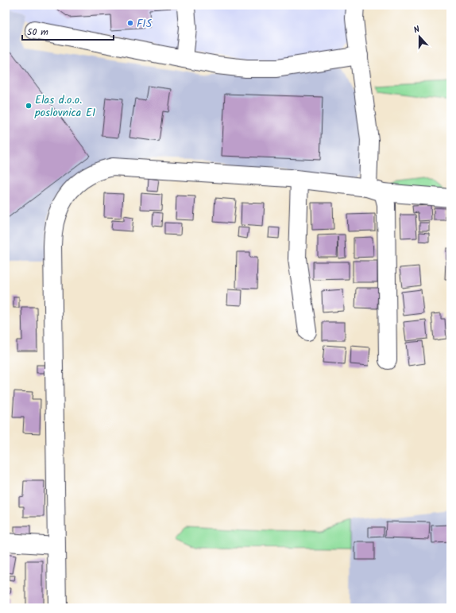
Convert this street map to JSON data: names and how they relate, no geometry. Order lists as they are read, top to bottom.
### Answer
{
  "places": ["FIS", "Elas d.o.o. poslovnica E1"],
  "scale_bar": "50 m",
  "north": "top"
}
